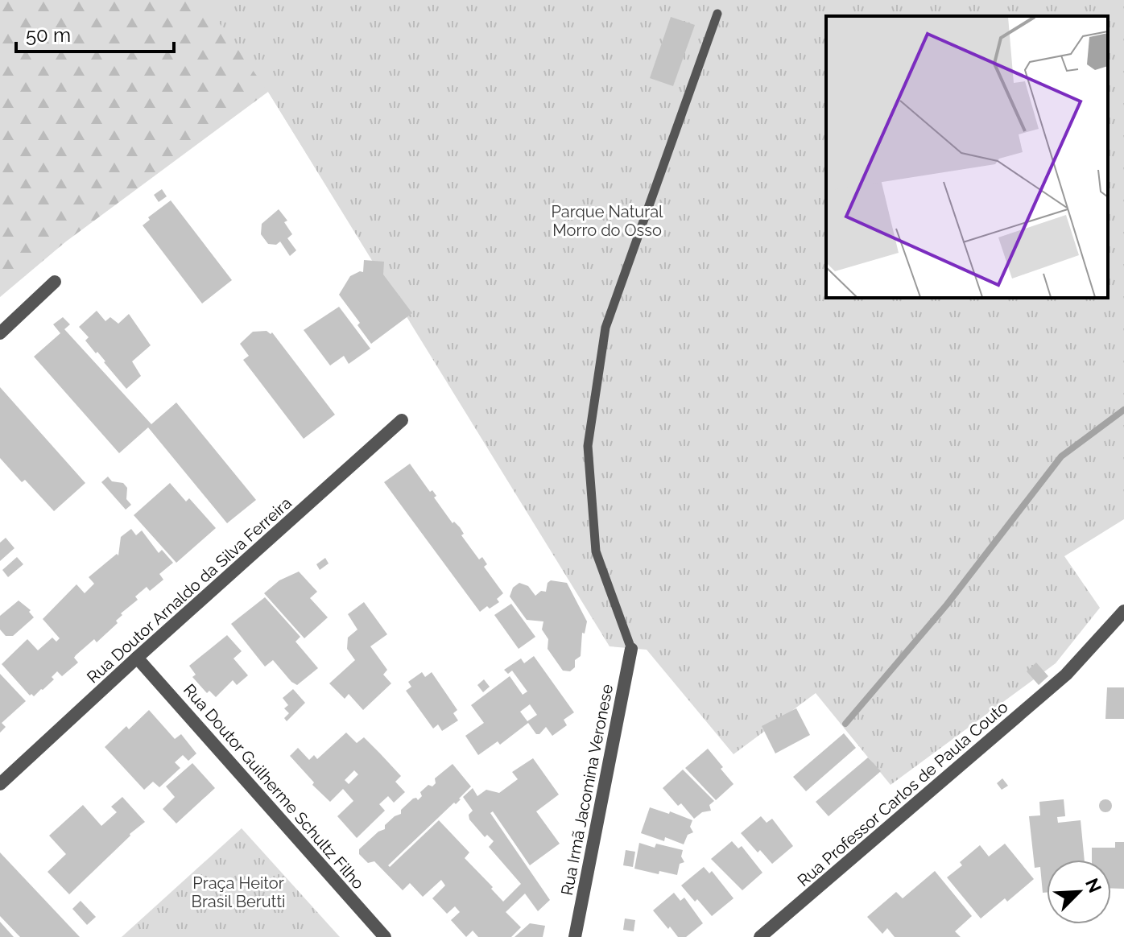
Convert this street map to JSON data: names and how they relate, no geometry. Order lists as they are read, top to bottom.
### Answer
{
  "streets": {
    "street": [
      "Rua Doutor Arnaldo da Silva Ferreira",
      "Rua Doutor Guilherme Schultz Filho",
      "Rua Irmã Jacomina Veronese",
      "Rua Professor Carlos de Paula Couto"
    ]
  },
  "crossings": [
    ["Rua Doutor Arnaldo da Silva Ferreira", "Rua Doutor Guilherme Schultz Filho"]
  ],
  "parks": ["Parque Natural Morro do Osso", "Praça Heitor Brasil Berutti"],
  "scale_bar": "50 m",
  "north": "top right"
}
